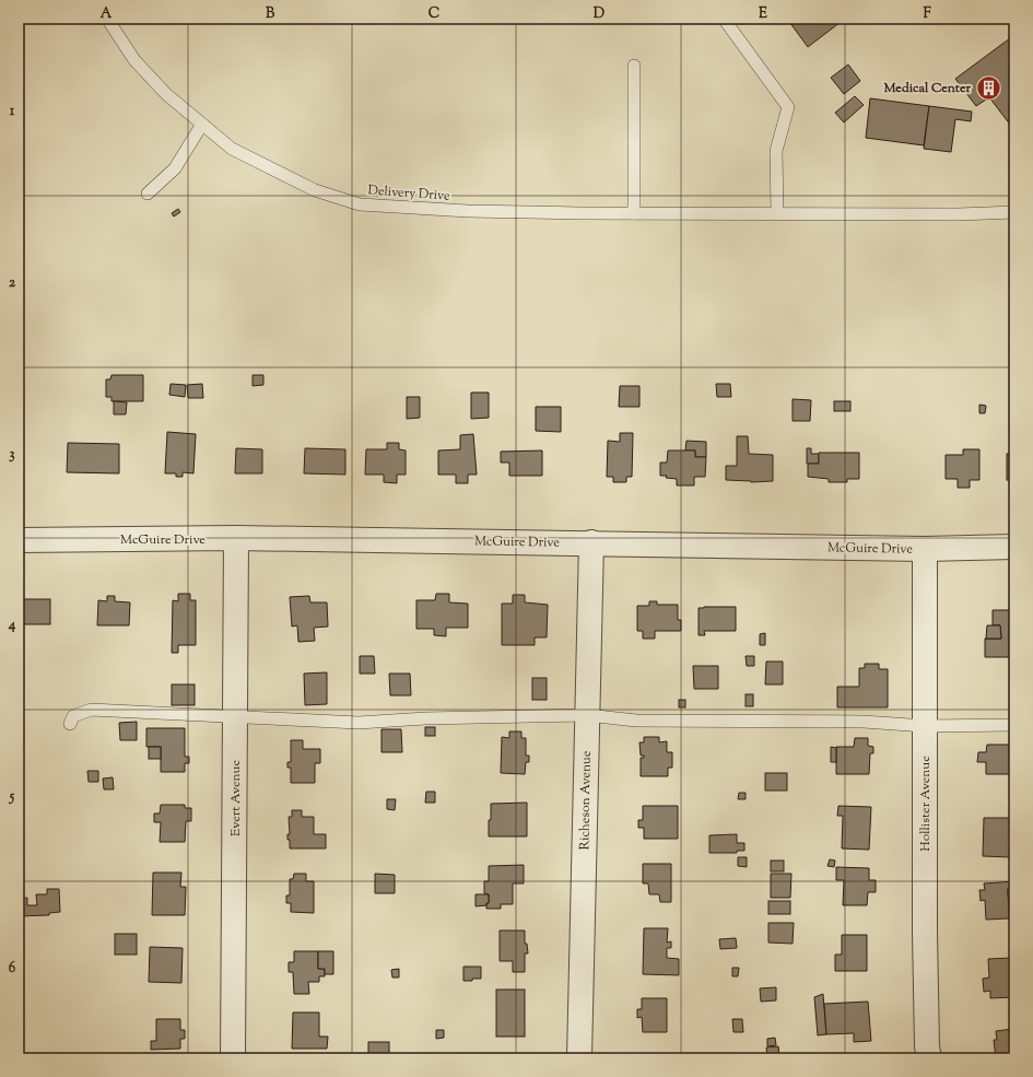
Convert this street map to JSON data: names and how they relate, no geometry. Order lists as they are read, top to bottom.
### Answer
{
  "streets": {
    "street": [
      "McGuire Drive",
      "Evert Avenue",
      "Richeson Avenue",
      "Hollister Avenue"
    ],
    "lane": ["Delivery Drive"]
  },
  "crossings": [
    ["McGuire Drive", "Evert Avenue"],
    ["McGuire Drive", "Richeson Avenue"],
    ["McGuire Drive", "Hollister Avenue"]
  ],
  "places": {
    "building": ["Medical Center"]
  },
  "grid": {
    "columns": [
      "A",
      "B",
      "C",
      "D",
      "E",
      "F"
    ],
    "rows": [
      "1",
      "2",
      "3",
      "4",
      "5",
      "6"
    ]
  }
}
